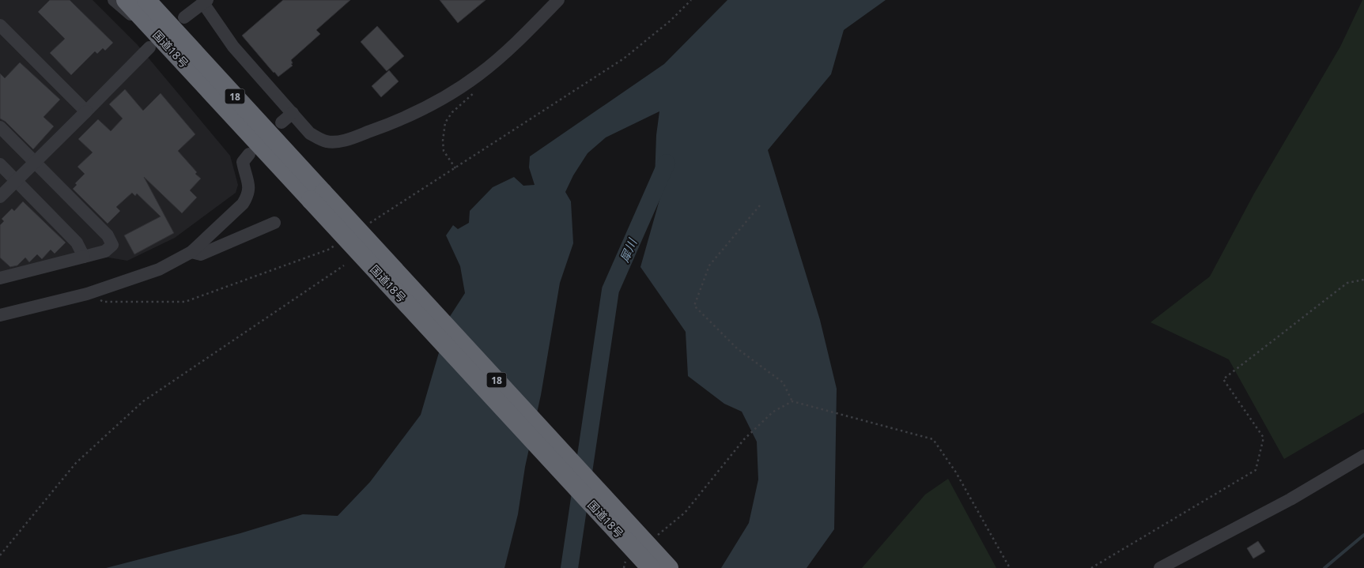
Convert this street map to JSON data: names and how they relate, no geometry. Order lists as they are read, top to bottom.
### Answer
{
  "streets": {
    "highway": ["国道18号", "18"]
  },
  "water": ["犀川"]
}
